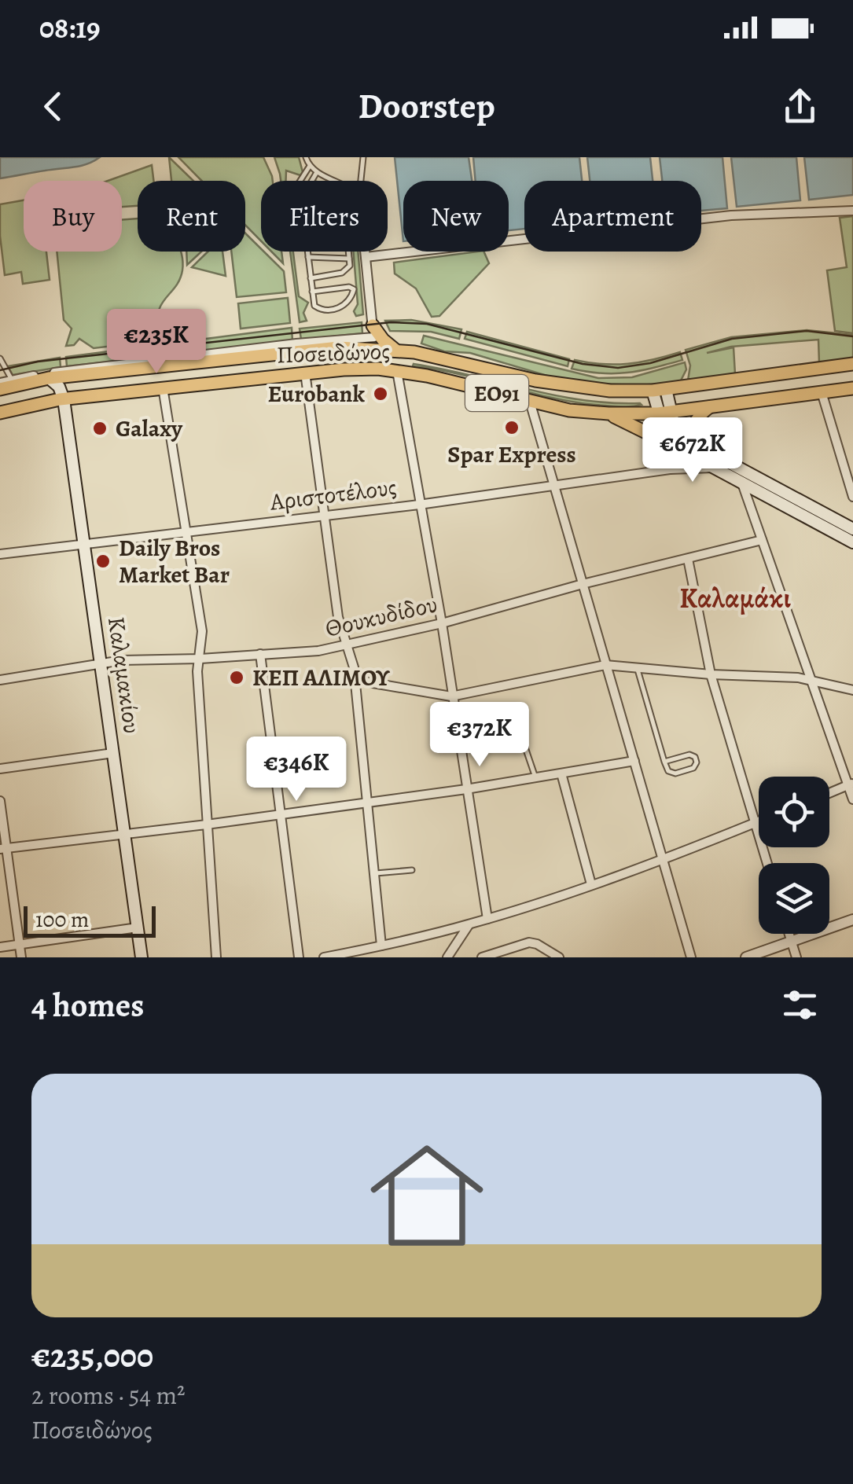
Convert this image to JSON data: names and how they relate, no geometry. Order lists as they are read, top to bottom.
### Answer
{
  "streets": {
    "highway": ["Ποσειδώνος", "ΕΟ91"],
    "main road": ["Καλαμακίου"],
    "street": ["Αριστοτέλους", "Θουκυδίδου"]
  },
  "crossings": [
    ["Ποσειδώνος", "Καλαμακίου"],
    ["Αριστοτέλους", "Καλαμακίου"],
    ["Θουκυδίδου", "Καλαμακίου"]
  ],
  "districts": ["Καλαμάκι"],
  "places": [
    "Eurobank",
    "Spar Express",
    "Galaxy",
    "Daily Bros Market Bar",
    "ΚΕΠ ΑΛΙΜΟΥ"
  ],
  "scale_bar": "100 m",
  "page": {
    "status": "08:19",
    "header": "Doorstep",
    "chip": [
      "Buy",
      "Rent",
      "Filters",
      "New",
      "Apartment"
    ],
    "price": [
      "€235K",
      "€672K",
      "€372K",
      "€346K"
    ],
    "scale": "100 m",
    "heading": "4 homes",
    "list": [
      {
        "name": "€235,000",
        "note": "2 rooms · 54 m² · Ποσειδώνος"
      }
    ]
  }
}
